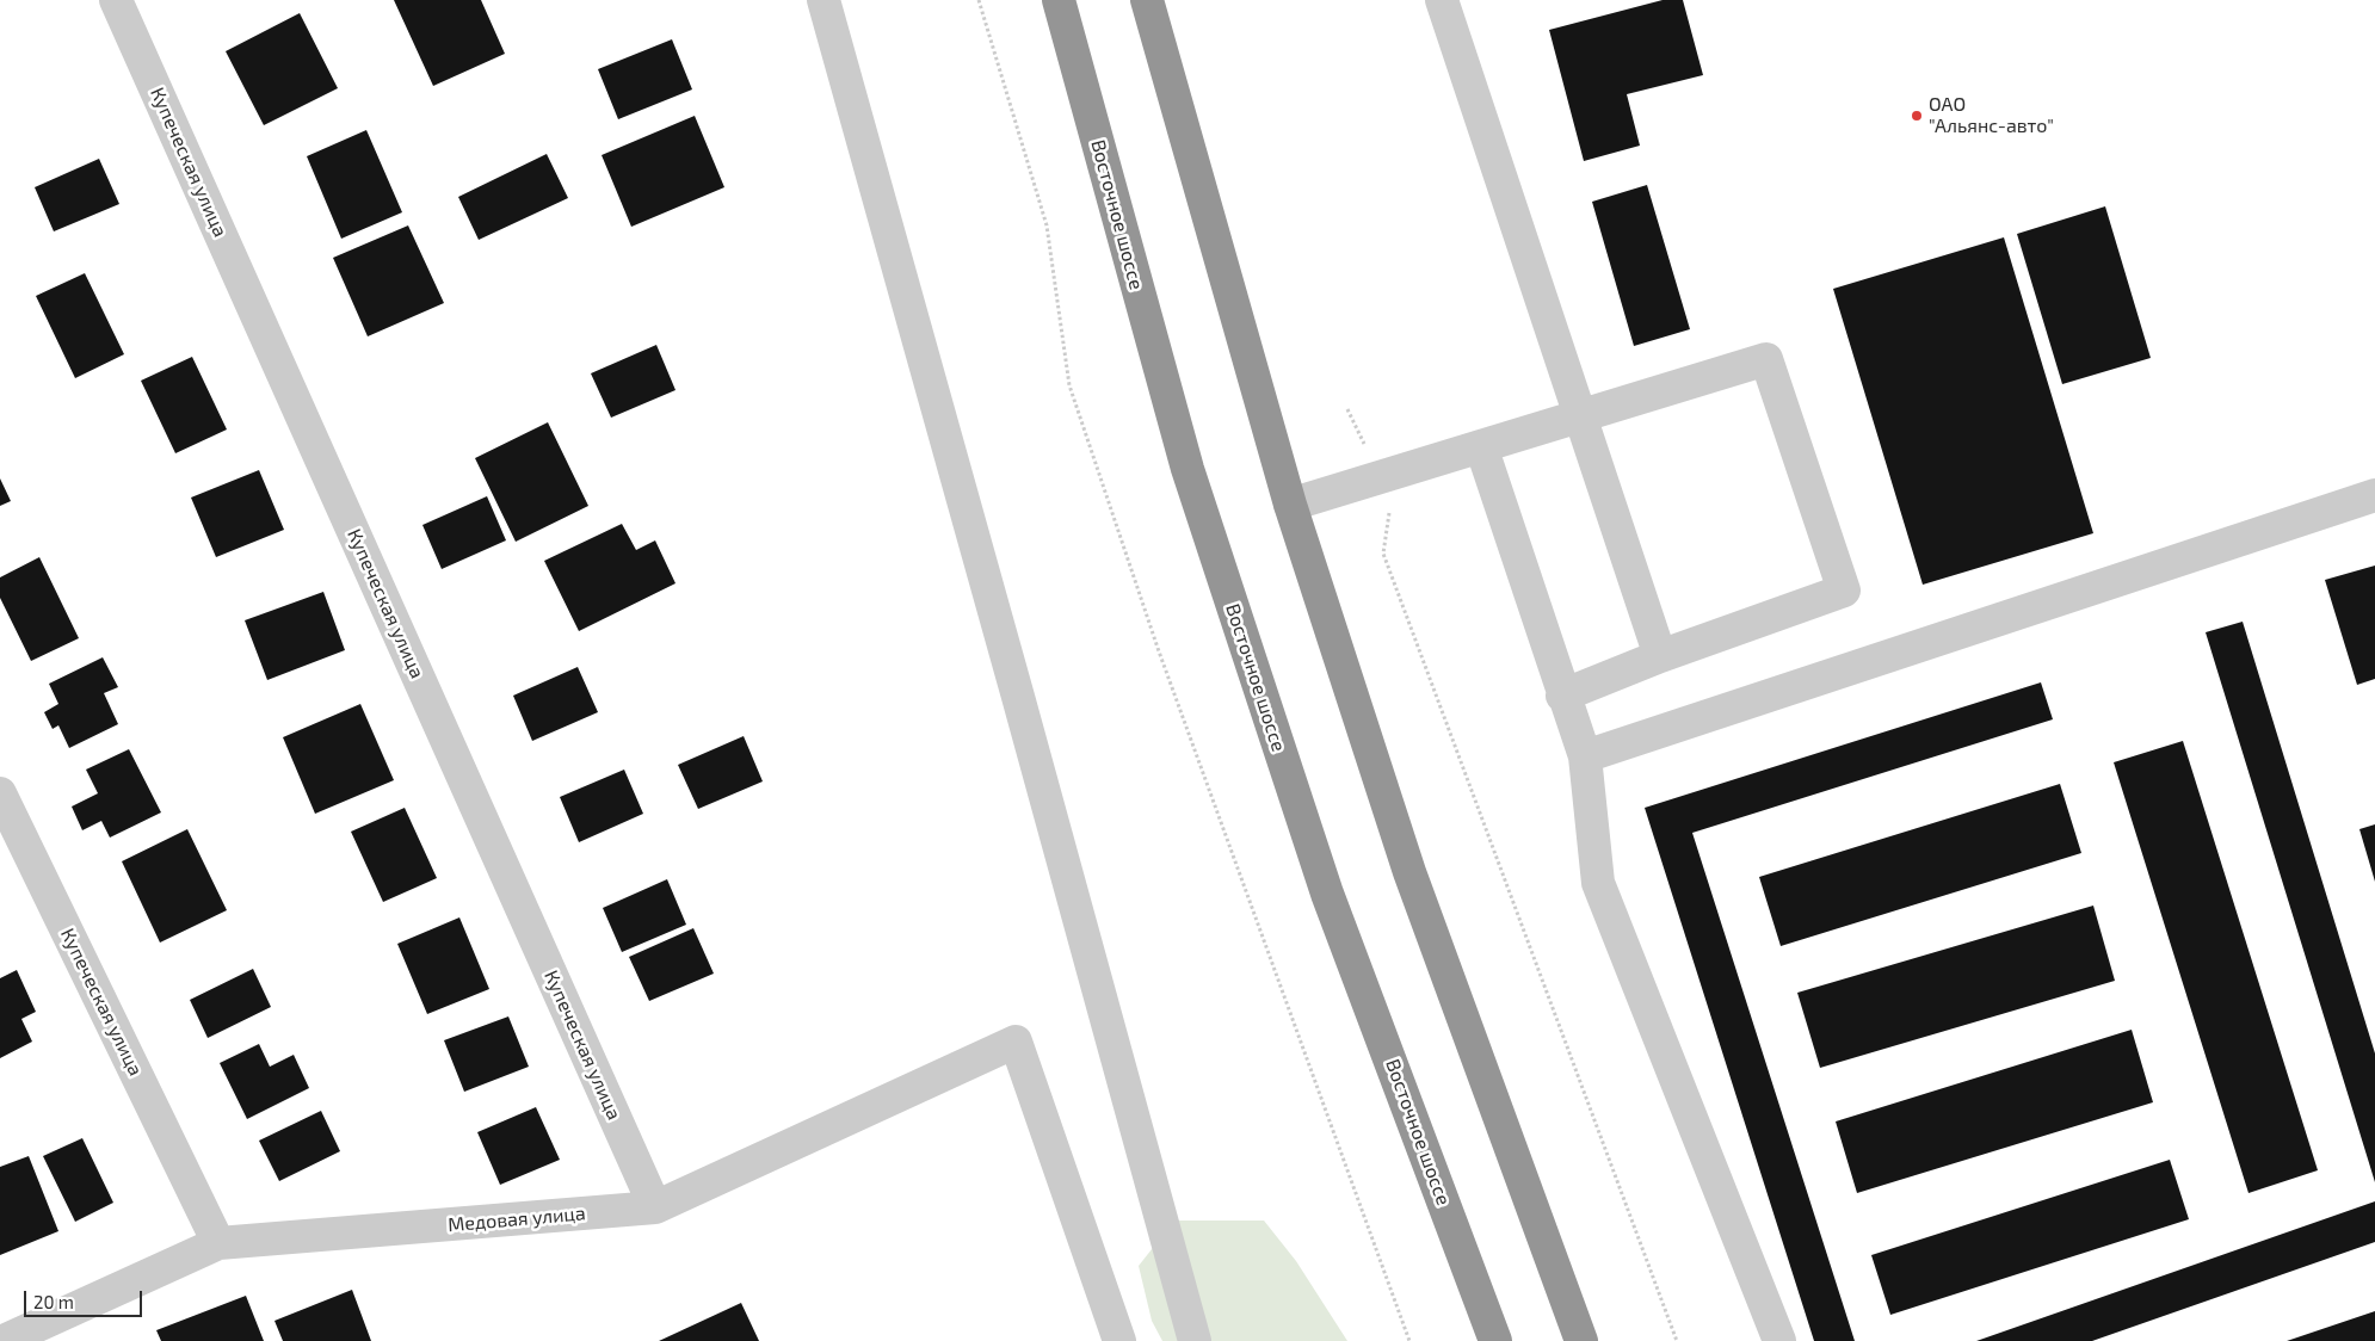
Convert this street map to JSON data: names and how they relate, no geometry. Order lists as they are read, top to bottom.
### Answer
{
  "streets": {
    "highway": ["Восточное шоссе"],
    "street": ["Купеческая улица", "Медовая улица"]
  },
  "crossings": [
    ["Купеческая улица", "Медовая улица"]
  ],
  "places": ["ОАО \"Альянс-авто\""],
  "scale_bar": "20 m"
}
